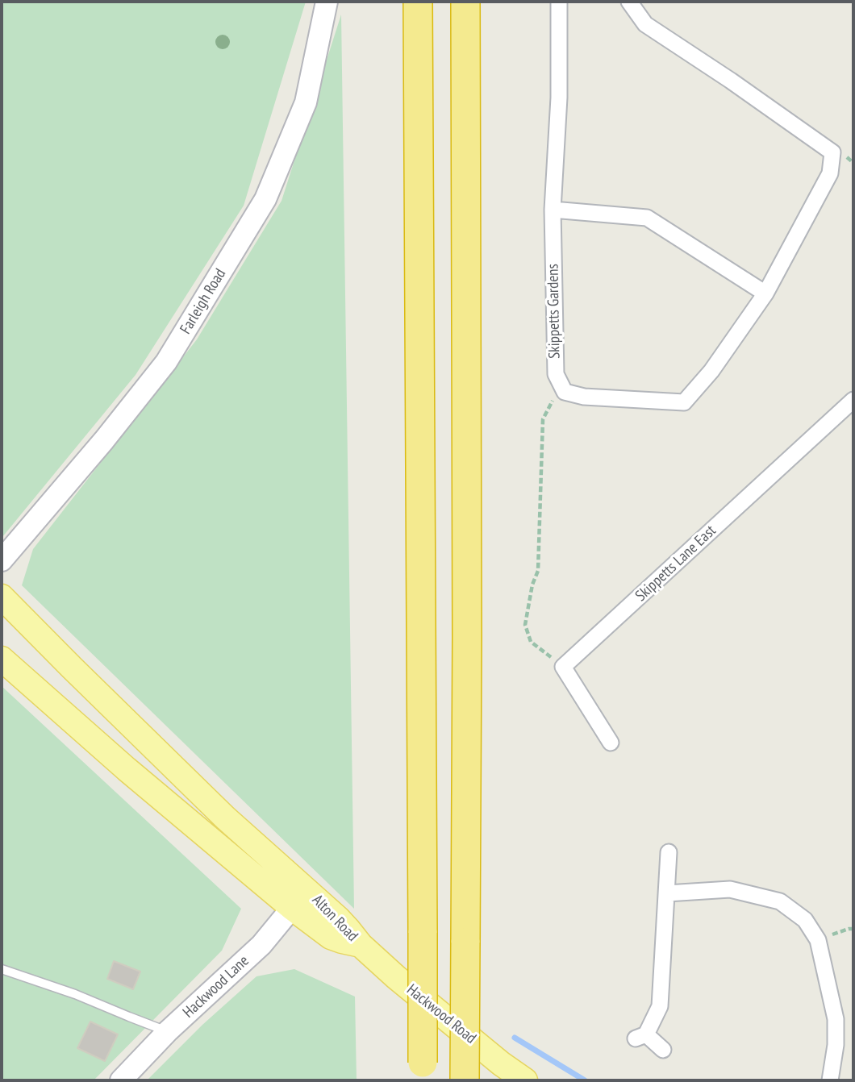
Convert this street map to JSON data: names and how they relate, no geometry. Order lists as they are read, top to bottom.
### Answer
{
  "streets": {
    "main road": [
      "Farleigh Road",
      "Alton Road",
      "Hackwood Lane",
      "Hackwood Road"
    ],
    "street": ["Skippetts Gardens", "Skippetts Lane East"]
  },
  "crossings": [
    ["Alton Road", "Hackwood Lane"],
    ["Alton Road", "Hackwood Road"]
  ]
}
